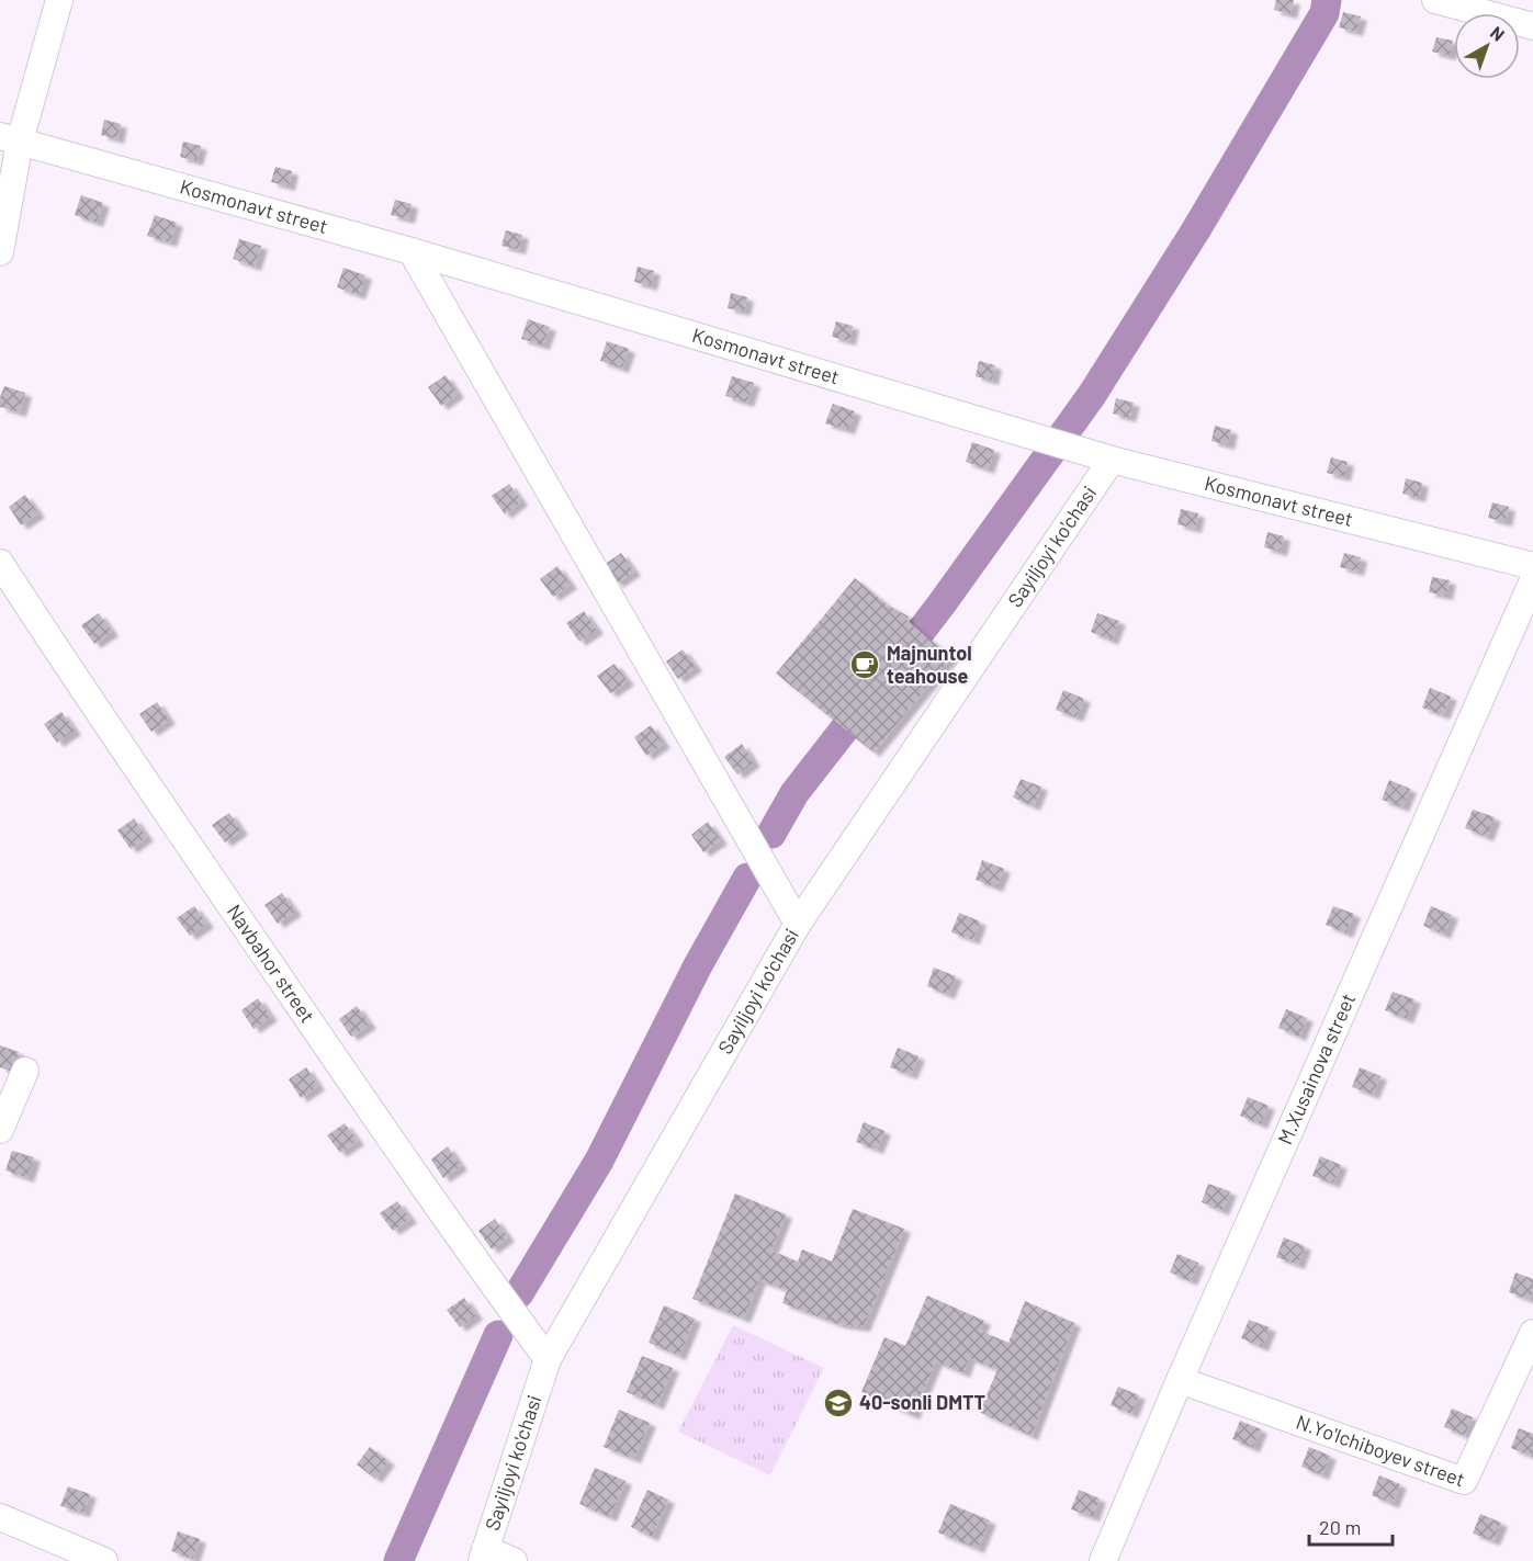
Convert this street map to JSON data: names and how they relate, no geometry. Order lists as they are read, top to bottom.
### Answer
{
  "streets": {
    "street": [
      "Kosmonavt street",
      "Sayiljoyi ko'chasi",
      "Navbahor street",
      "M.Xusainova street",
      "N.Yo'lchiboyev street"
    ]
  },
  "crossings": [
    ["Kosmonavt street", "Sayiljoyi ko'chasi"],
    ["Sayiljoyi ko'chasi", "Navbahor street"],
    ["M.Xusainova street", "N.Yo'lchiboyev street"]
  ],
  "places": {
    "cafe": ["Majnuntol teahouse"],
    "school or university": ["40-sonli DMTT"]
  },
  "scale_bar": "20 m",
  "north": "top right"
}
